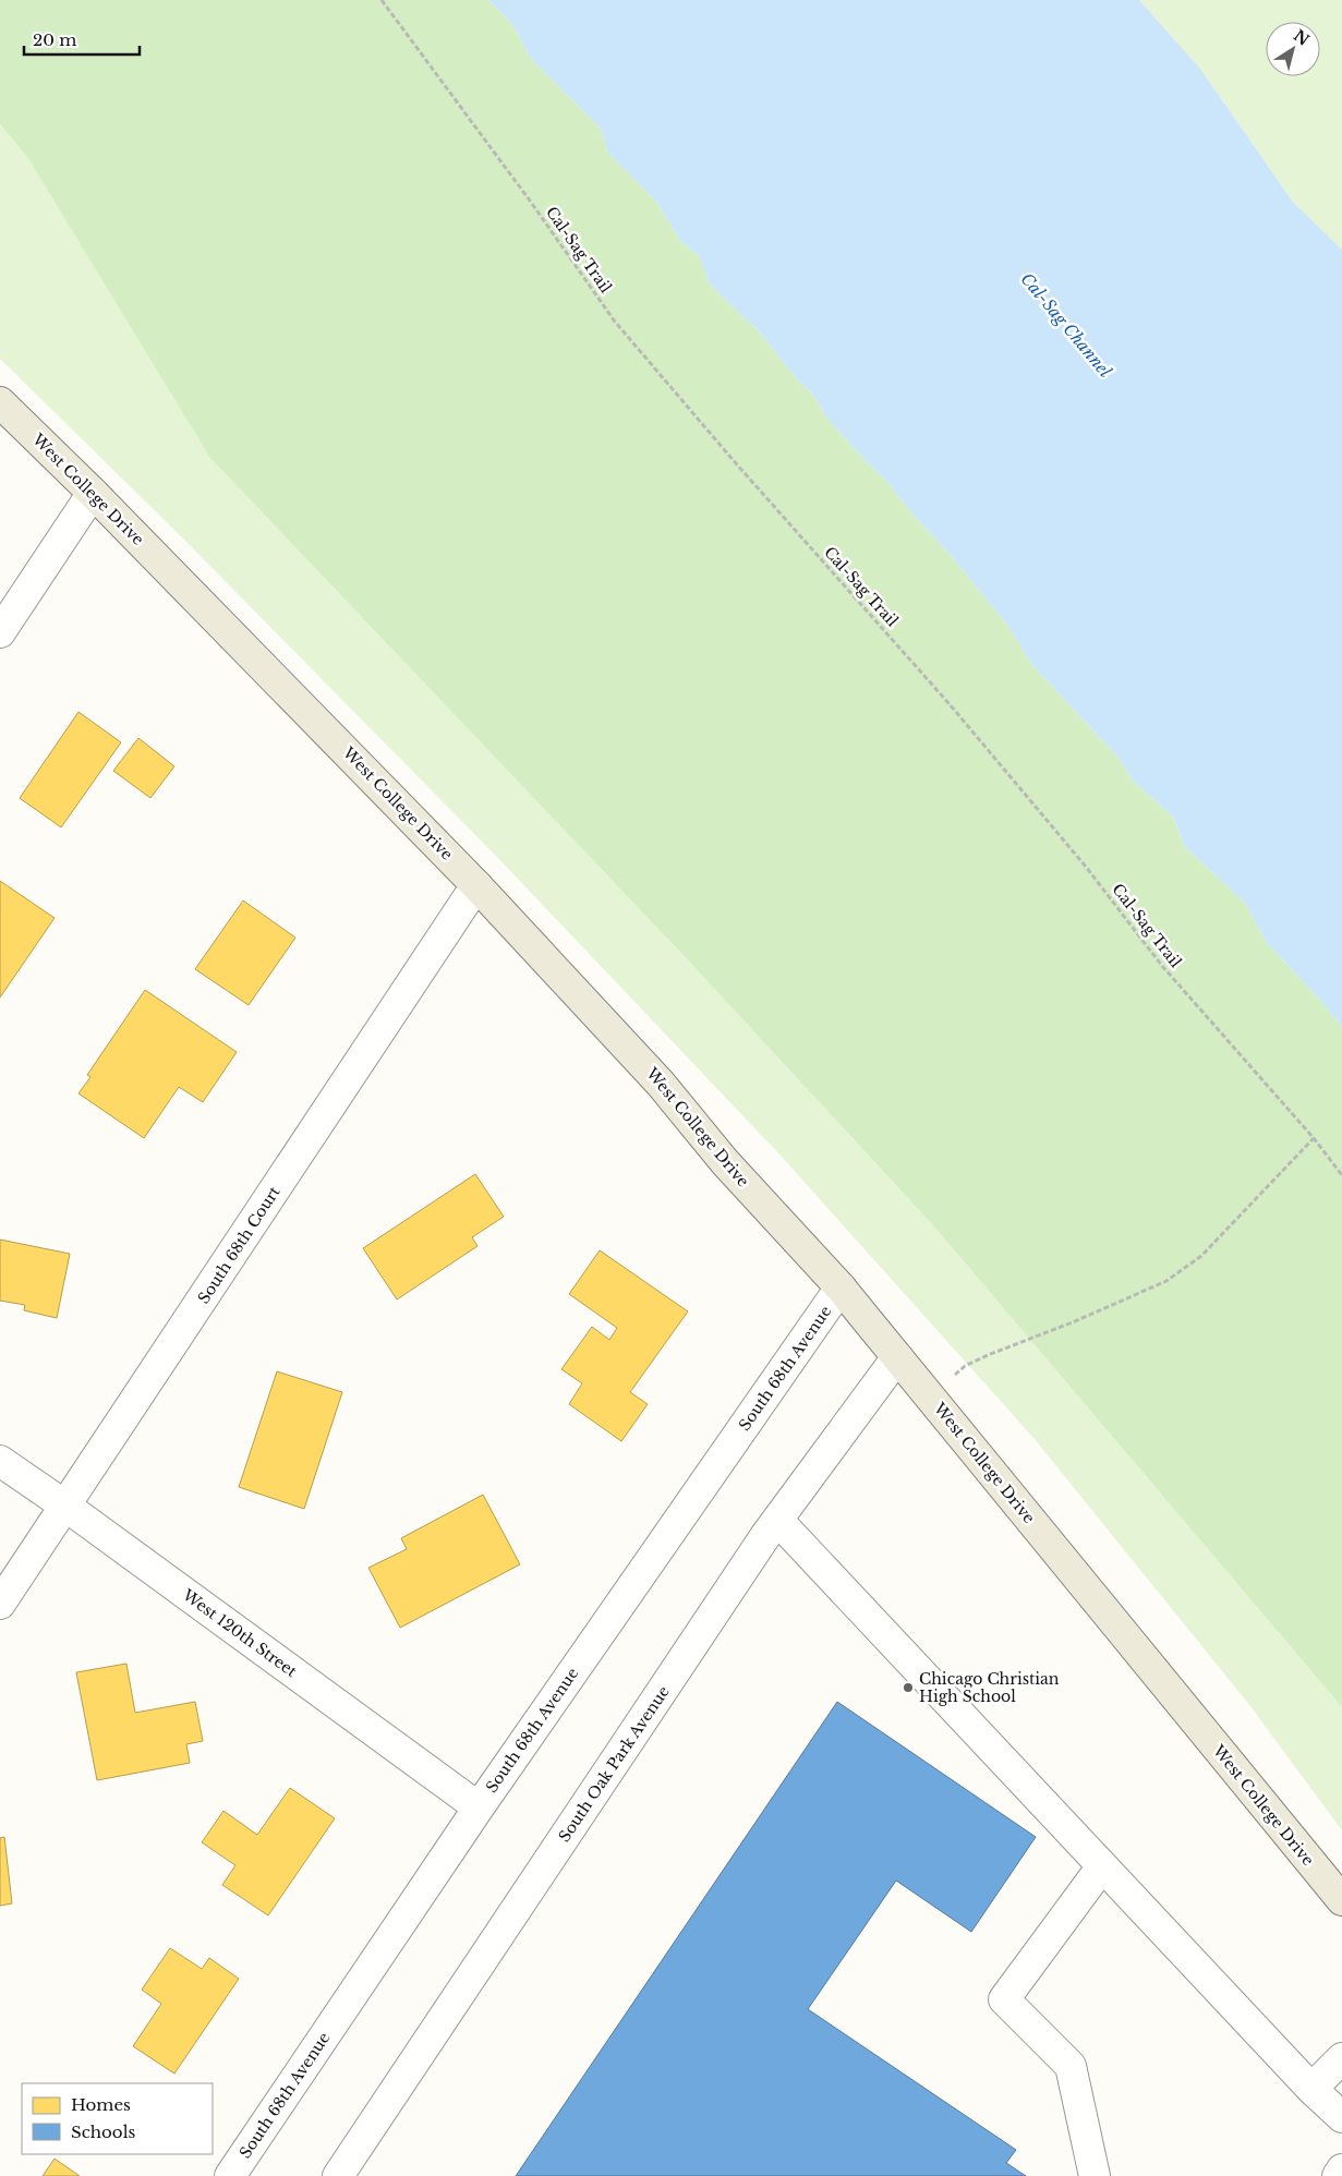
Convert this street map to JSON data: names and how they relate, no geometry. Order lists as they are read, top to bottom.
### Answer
{
  "streets": {
    "main road": ["West College Drive"],
    "street": [
      "South 68th Court",
      "South 68th Avenue",
      "West 120th Street",
      "South Oak Park Avenue"
    ],
    "path": ["Cal-Sag Trail"]
  },
  "crossings": [
    ["West College Drive", "South 68th Court"],
    ["West College Drive", "South 68th Avenue"],
    ["West College Drive", "South Oak Park Avenue"],
    ["South 68th Court", "West 120th Street"],
    ["South 68th Avenue", "West 120th Street"]
  ],
  "water": ["Cal-Sag Channel"],
  "places": ["Chicago Christian High School"],
  "legend": ["Homes", "Schools"],
  "scale_bar": "20 m",
  "north": "top right"
}
